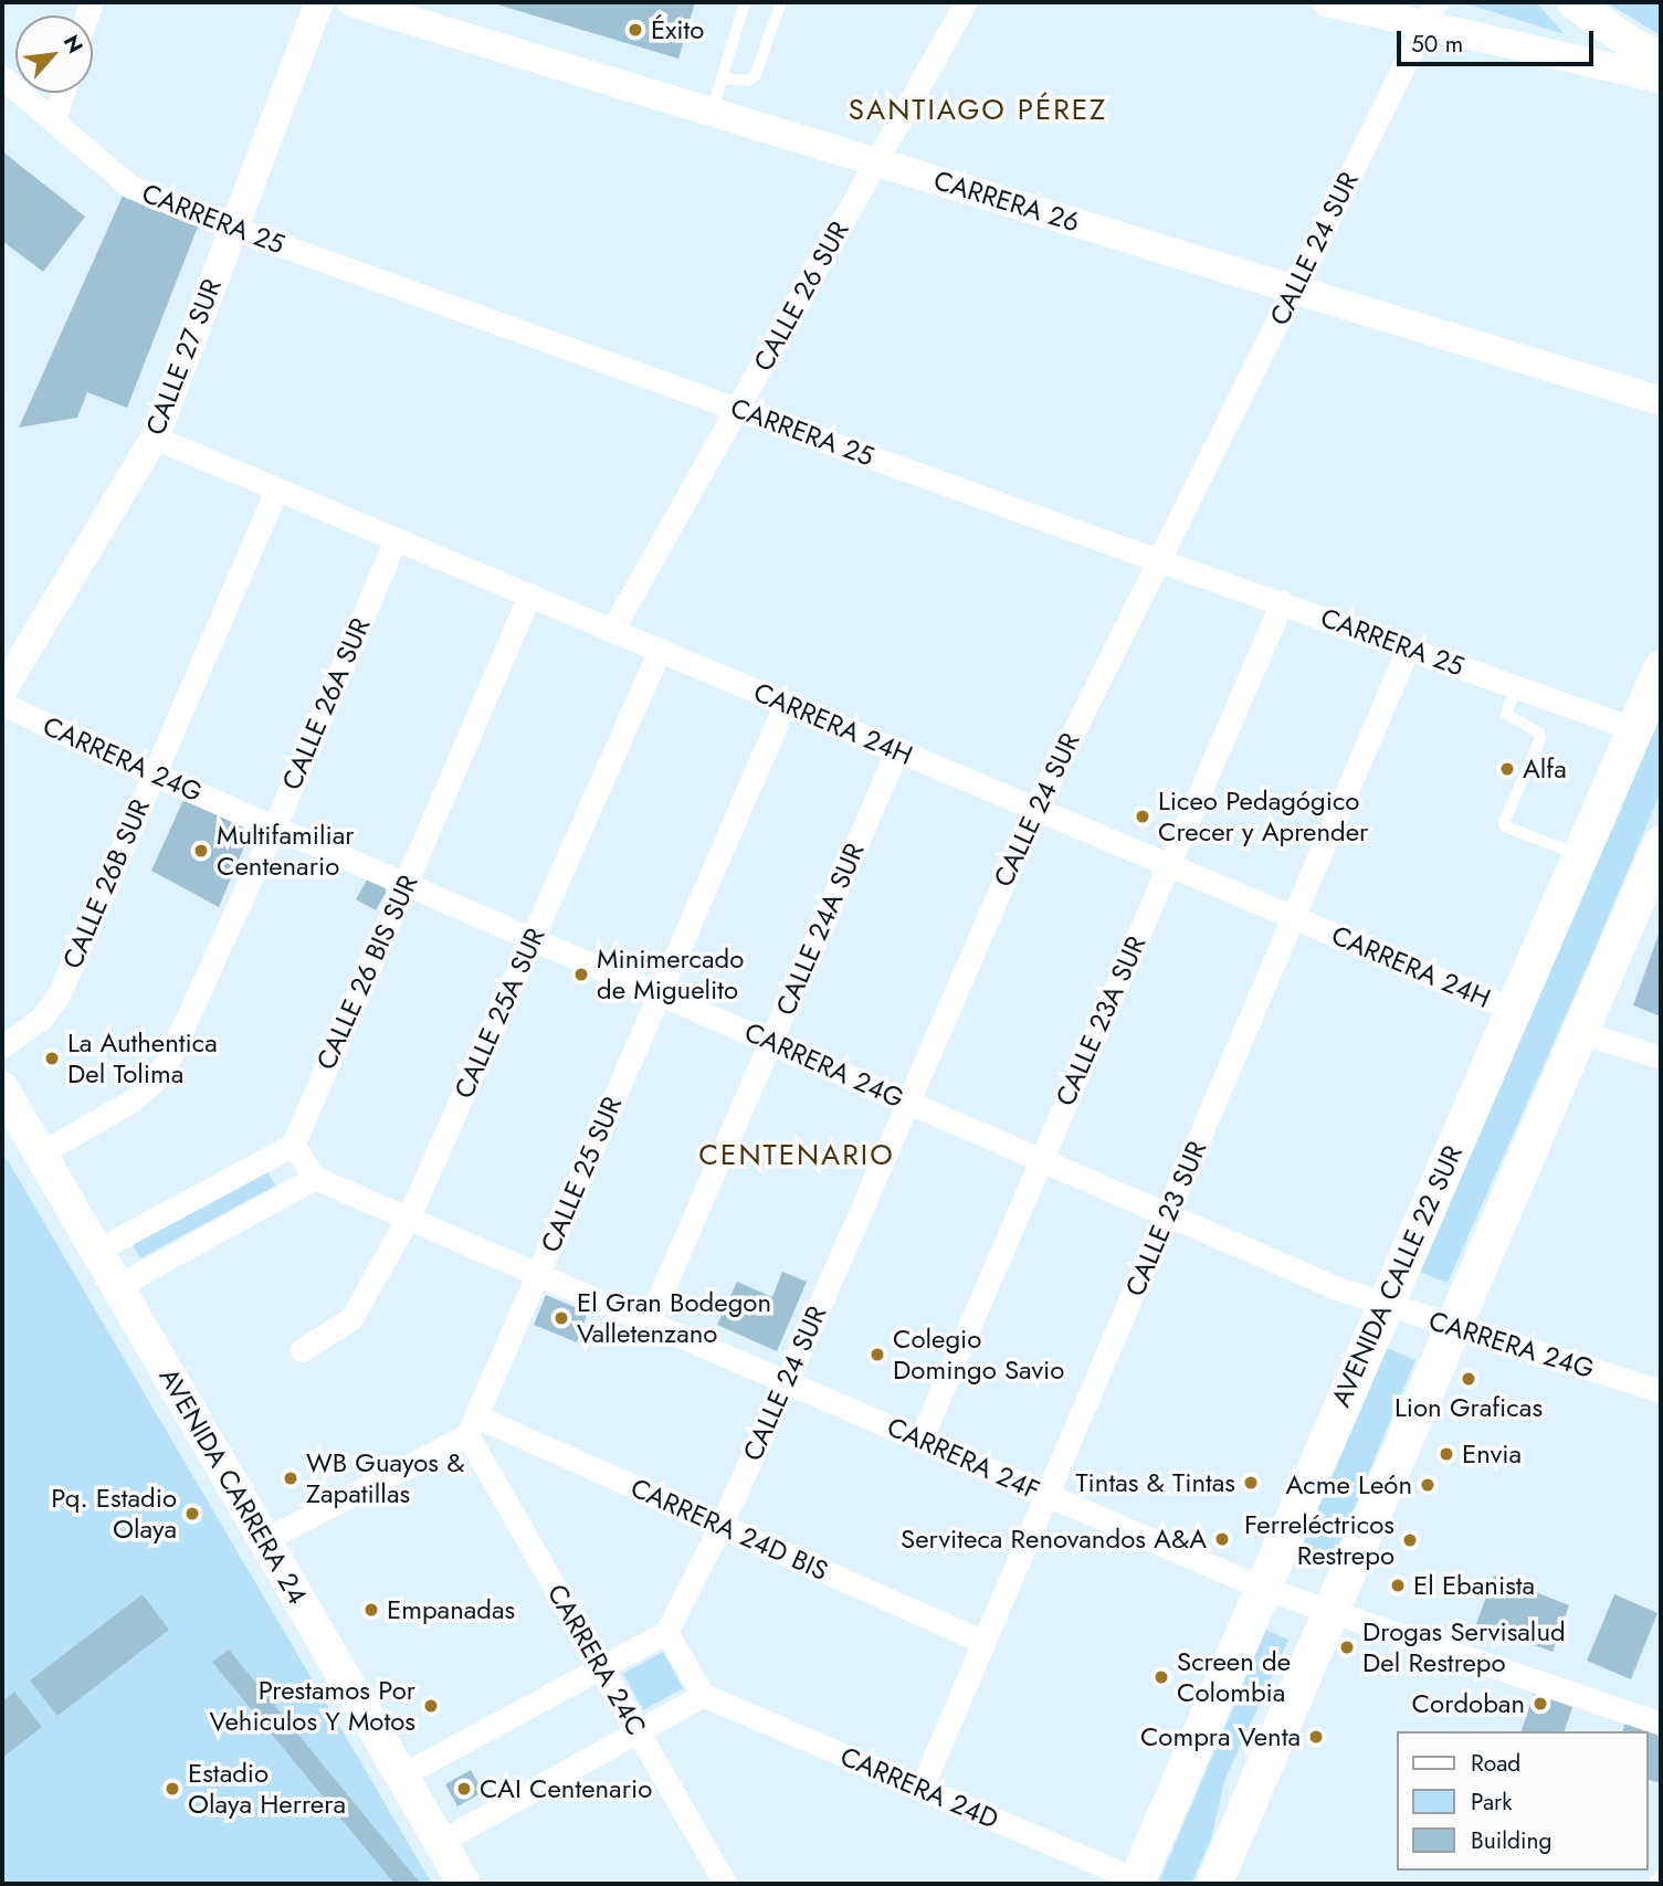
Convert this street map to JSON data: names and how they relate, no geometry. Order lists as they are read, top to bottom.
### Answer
{
  "streets": {
    "main road": ["AVENIDA CALLE 22 SUR", "AVENIDA CARRERA 24"],
    "street": [
      "CARRERA 26",
      "CARRERA 25",
      "CALLE 24 SUR",
      "CALLE 26 SUR",
      "CALLE 27 SUR",
      "CALLE 26A SUR",
      "CARRERA 24H",
      "CARRERA 24G",
      "CALLE 26B SUR",
      "CALLE 24A SUR",
      "CALLE 26 BIS SUR",
      "CALLE 25A SUR",
      "CALLE 23A SUR",
      "CALLE 25 SUR",
      "CALLE 23 SUR",
      "CARRERA 24F",
      "CARRERA 24D BIS",
      "CARRERA 24C",
      "CARRERA 24D"
    ]
  },
  "crossings": [
    ["CARRERA 26", "CALLE 24 SUR"],
    ["CARRERA 26", "CALLE 26 SUR"],
    ["CARRERA 25", "CALLE 24 SUR"],
    ["CARRERA 25", "CALLE 26 SUR"],
    ["CARRERA 25", "CALLE 27 SUR"],
    ["CARRERA 25", "CALLE 23A SUR"],
    ["CARRERA 25", "CALLE 23 SUR"],
    ["CARRERA 25", "AVENIDA CALLE 22 SUR"],
    ["CALLE 24 SUR", "CARRERA 24H"],
    ["CALLE 24 SUR", "CARRERA 24G"],
    ["CALLE 24 SUR", "CARRERA 24F"],
    ["CALLE 24 SUR", "CARRERA 24D BIS"],
    ["CALLE 26 SUR", "CARRERA 24H"],
    ["CALLE 27 SUR", "CARRERA 24H"],
    ["CALLE 26A SUR", "CARRERA 24H"],
    ["CALLE 26A SUR", "CARRERA 24G"],
    ["CALLE 26A SUR", "AVENIDA CARRERA 24"],
    ["CARRERA 24H", "CALLE 26B SUR"],
    ["CARRERA 24H", "CALLE 24A SUR"],
    ["CARRERA 24H", "CALLE 26 BIS SUR"],
    ["CARRERA 24H", "CALLE 25A SUR"],
    ["CARRERA 24H", "CALLE 23A SUR"],
    ["CARRERA 24H", "CALLE 25 SUR"],
    ["CARRERA 24H", "CALLE 23 SUR"],
    ["CARRERA 24H", "AVENIDA CALLE 22 SUR"],
    ["CARRERA 24G", "CALLE 26B SUR"],
    ["CARRERA 24G", "CALLE 24A SUR"],
    ["CARRERA 24G", "CALLE 26 BIS SUR"],
    ["CARRERA 24G", "CALLE 25A SUR"],
    ["CARRERA 24G", "CALLE 23A SUR"],
    ["CARRERA 24G", "CALLE 25 SUR"],
    ["CARRERA 24G", "CALLE 23 SUR"],
    ["CARRERA 24G", "AVENIDA CALLE 22 SUR"],
    ["CALLE 24A SUR", "CARRERA 24F"],
    ["CALLE 25A SUR", "CARRERA 24F"],
    ["CALLE 23A SUR", "CARRERA 24F"],
    ["CALLE 25 SUR", "CARRERA 24F"],
    ["CALLE 25 SUR", "CARRERA 24D BIS"],
    ["CALLE 25 SUR", "CARRERA 24C"],
    ["CALLE 23 SUR", "CARRERA 24F"],
    ["CALLE 23 SUR", "CARRERA 24D BIS"],
    ["CALLE 23 SUR", "CARRERA 24D"],
    ["AVENIDA CALLE 22 SUR", "CARRERA 24F"],
    ["AVENIDA CALLE 22 SUR", "CARRERA 24D"],
    ["CARRERA 24D BIS", "CARRERA 24C"]
  ],
  "districts": ["SANTIAGO PÉREZ", "CENTENARIO"],
  "places": [
    "Éxito",
    "Alfa",
    "Liceo Pedagógico Crecer y Aprender",
    "Multifamiliar Centenario",
    "Minimercado de Miguelito",
    "La Authentica Del Tolima",
    "El Gran Bodegon Valletenzano",
    "Colegio Domingo Savio",
    "Lion Graficas",
    "Envia",
    "WB Guayos & Zapatillas",
    "Tintas & Tintas",
    "Acme León",
    "Pq. Estadio Olaya",
    "Serviteca Renovandos A&A",
    "Ferreléctricos Restrepo",
    "El Ebanista",
    "Empanadas",
    "Drogas Servisalud Del Restrepo",
    "Screen de Colombia",
    "Cordoban",
    "Prestamos Por Vehiculos Y Motos",
    "Compra Venta",
    "Estadio Olaya Herrera",
    "CAI Centenario"
  ],
  "legend": ["Road", "Park", "Building"],
  "scale_bar": "50 m",
  "north": "top right"
}
